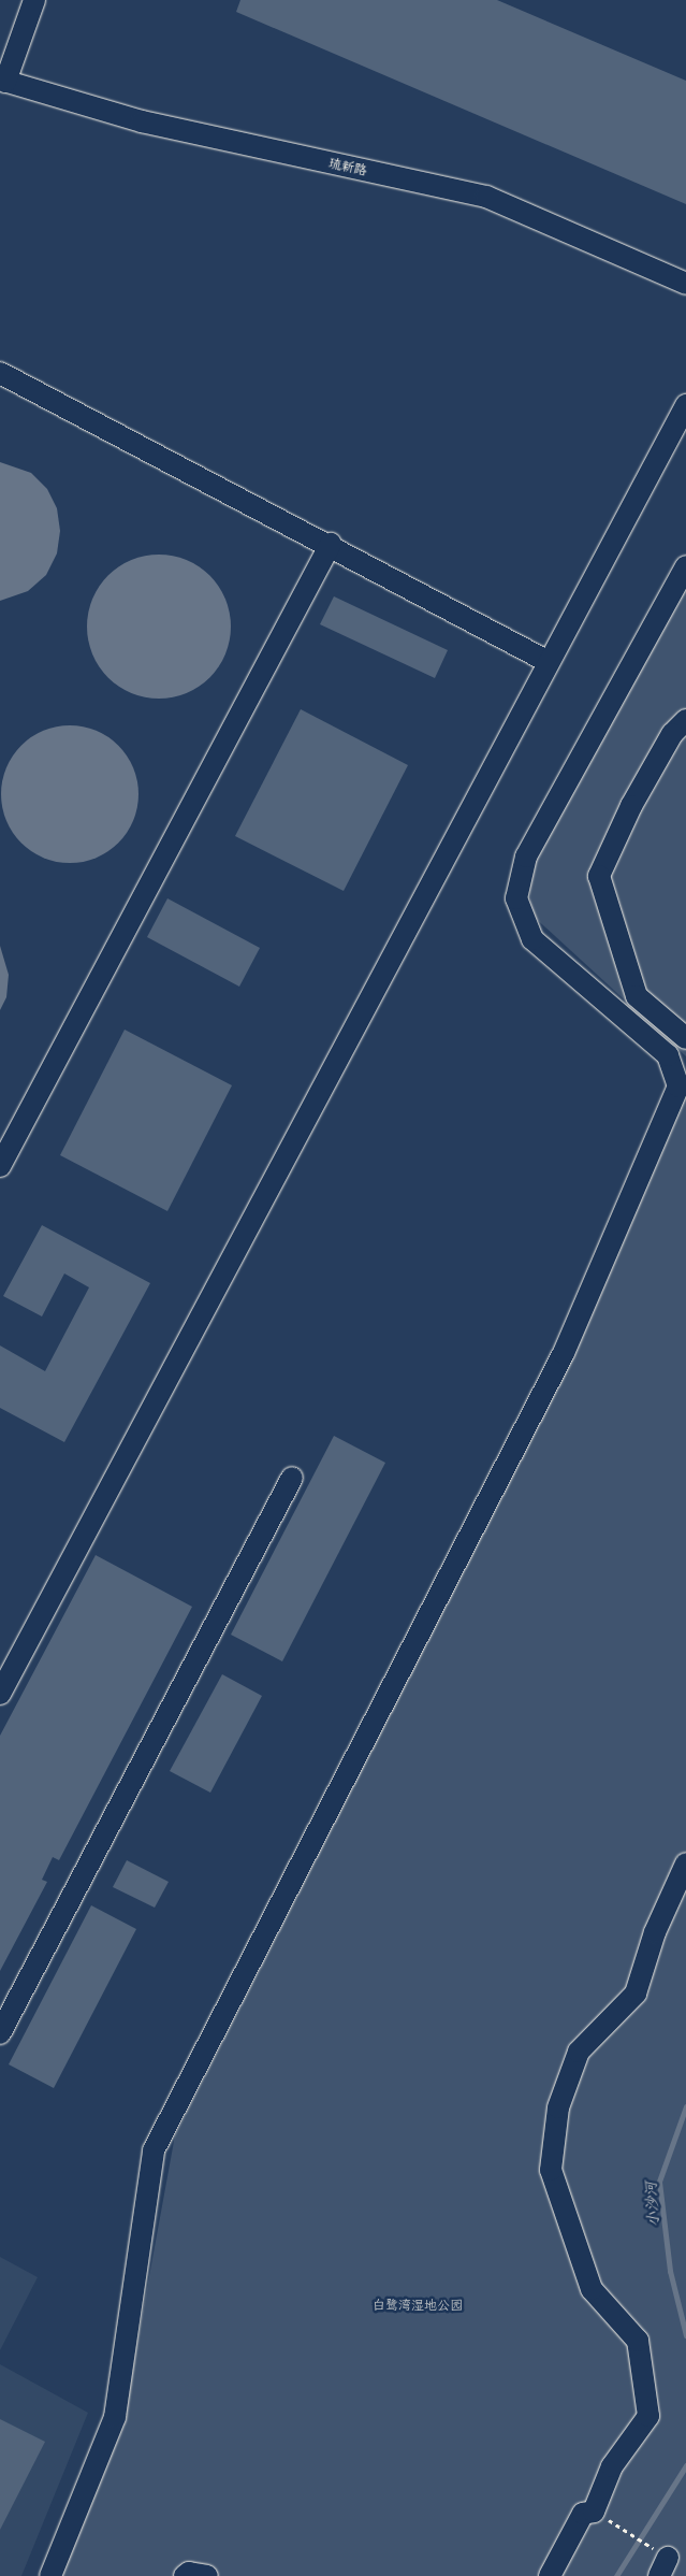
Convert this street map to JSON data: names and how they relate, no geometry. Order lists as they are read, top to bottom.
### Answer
{
  "streets": {
    "street": ["琉新路"]
  },
  "water": ["小沙河"],
  "parks": ["白鹭湾湿地公园"]
}
